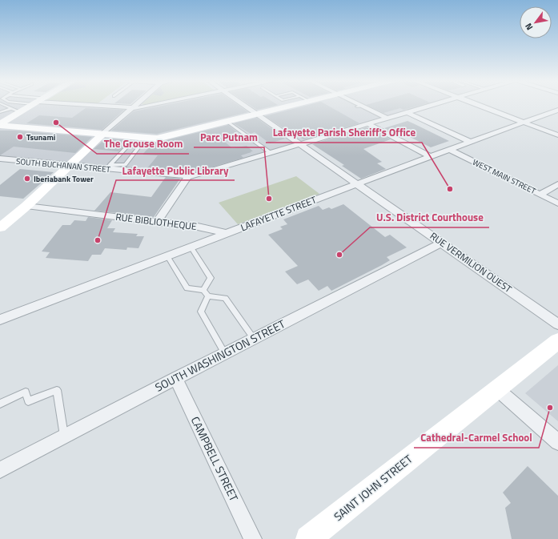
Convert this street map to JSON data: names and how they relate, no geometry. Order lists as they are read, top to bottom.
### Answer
{
  "streets": {
    "street": [
      "SOUTH BUCHANAN STREET",
      "WEST MAIN STREET",
      "LAFAYETTE STREET",
      "RUE BIBLIOTHEQUE",
      "RUE VERMILION OUEST",
      "SOUTH WASHINGTON STREET",
      "CAMPBELL STREET",
      "SAINT JOHN STREET"
    ]
  },
  "crossings": [
    ["SOUTH BUCHANAN STREET", "RUE VERMILION OUEST"],
    ["WEST MAIN STREET", "LAFAYETTE STREET"],
    ["LAFAYETTE STREET", "RUE BIBLIOTHEQUE"],
    ["LAFAYETTE STREET", "RUE VERMILION OUEST"],
    ["RUE VERMILION OUEST", "SOUTH WASHINGTON STREET"],
    ["SOUTH WASHINGTON STREET", "CAMPBELL STREET"]
  ],
  "places": [
    "The Grouse Room",
    "Tsunami",
    "Iberiabank Tower",
    "Lafayette Parish Sheriff's Office",
    "Parc Putnam",
    "Lafayette Public Library",
    "U.S. District Courthouse",
    "Cathedral-Carmel School"
  ],
  "north": "bottom left"
}
